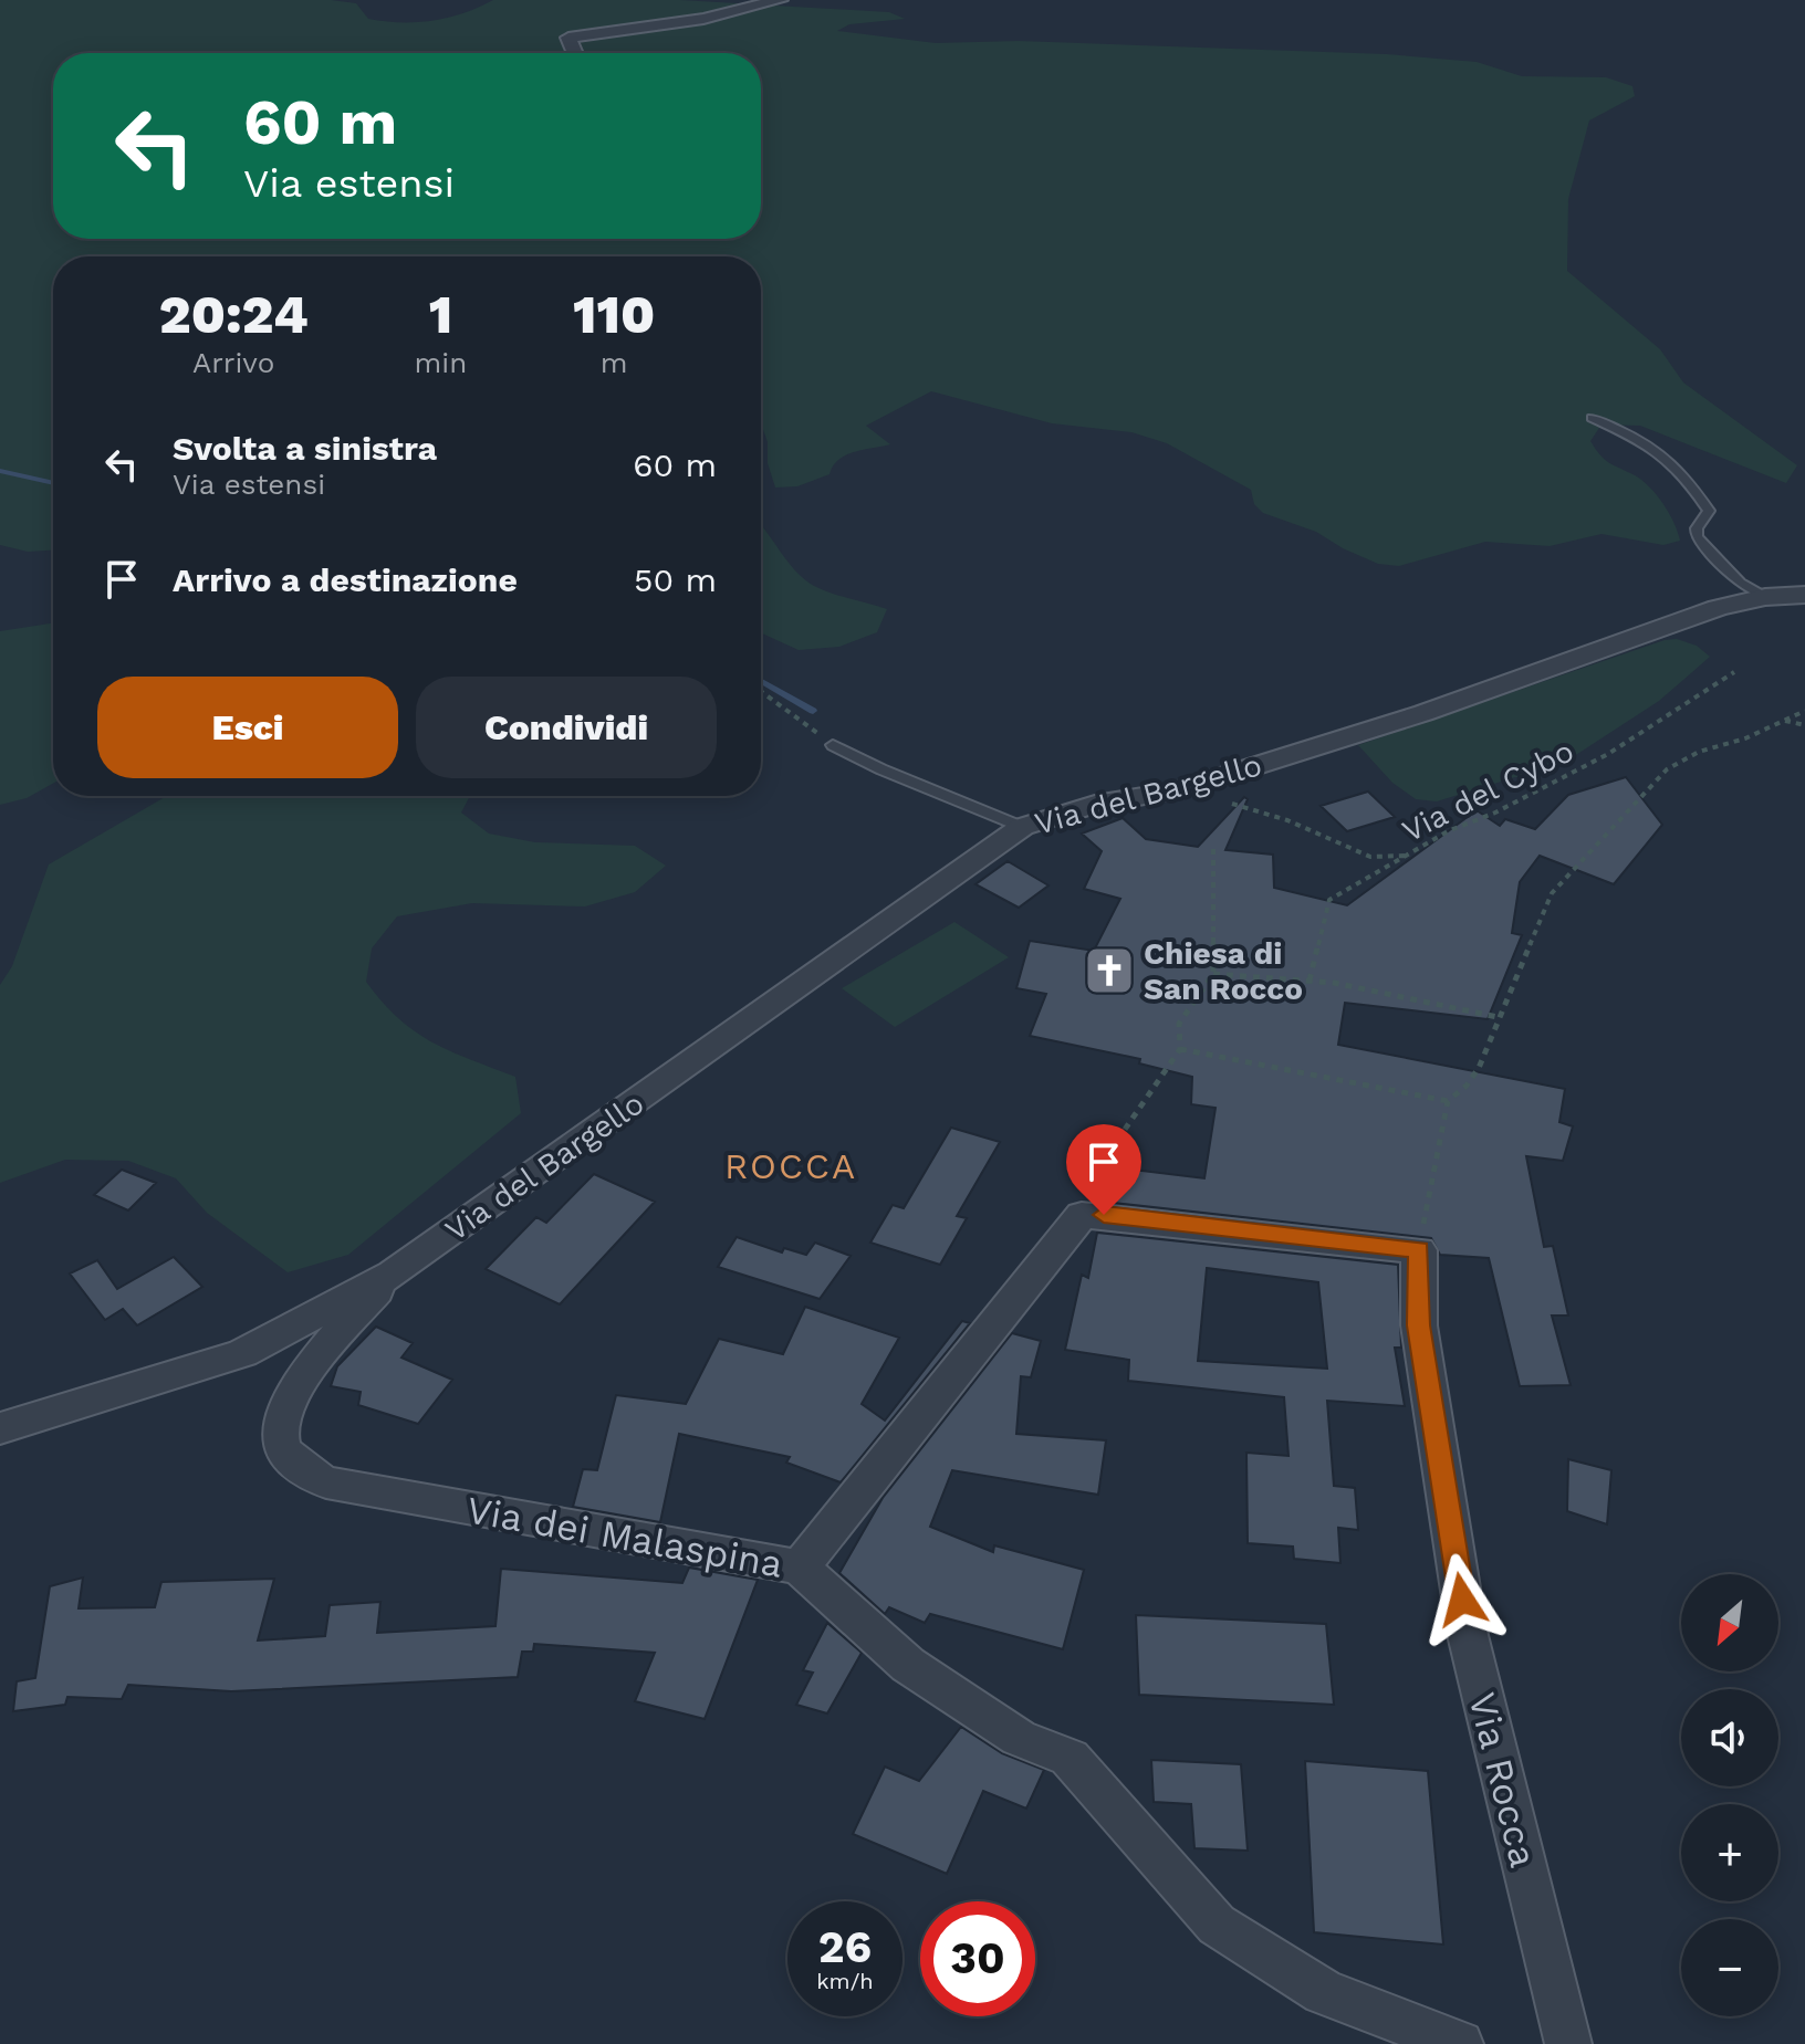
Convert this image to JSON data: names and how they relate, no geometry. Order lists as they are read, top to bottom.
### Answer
{
  "streets": {
    "street": ["Via del Bargello", "Via dei Malaspina", "Via Rocca"],
    "path": ["Via del Cybo"]
  },
  "crossings": [
    ["Via del Bargello", "Via dei Malaspina"]
  ],
  "districts": ["ROCCA"],
  "places": {
    "church": ["Chiesa di San Rocco"]
  },
  "north": "bottom left",
  "page": {
    "turn": ["60 m", "Via estensi"],
    "eta": [
      "20:24",
      "Arrivo",
      "1",
      "min",
      "110",
      "m"
    ],
    "list": [
      {
        "name": "Svolta a sinistra",
        "note": "Via estensi",
        "value": "60 m"
      },
      {
        "name": "Arrivo a destinazione",
        "value": "50 m"
      }
    ],
    "buttons": ["Esci", "Condividi"],
    "map_buttons": ["+", "−"],
    "speed": "26 km/h",
    "limit": "30"
  }
}
